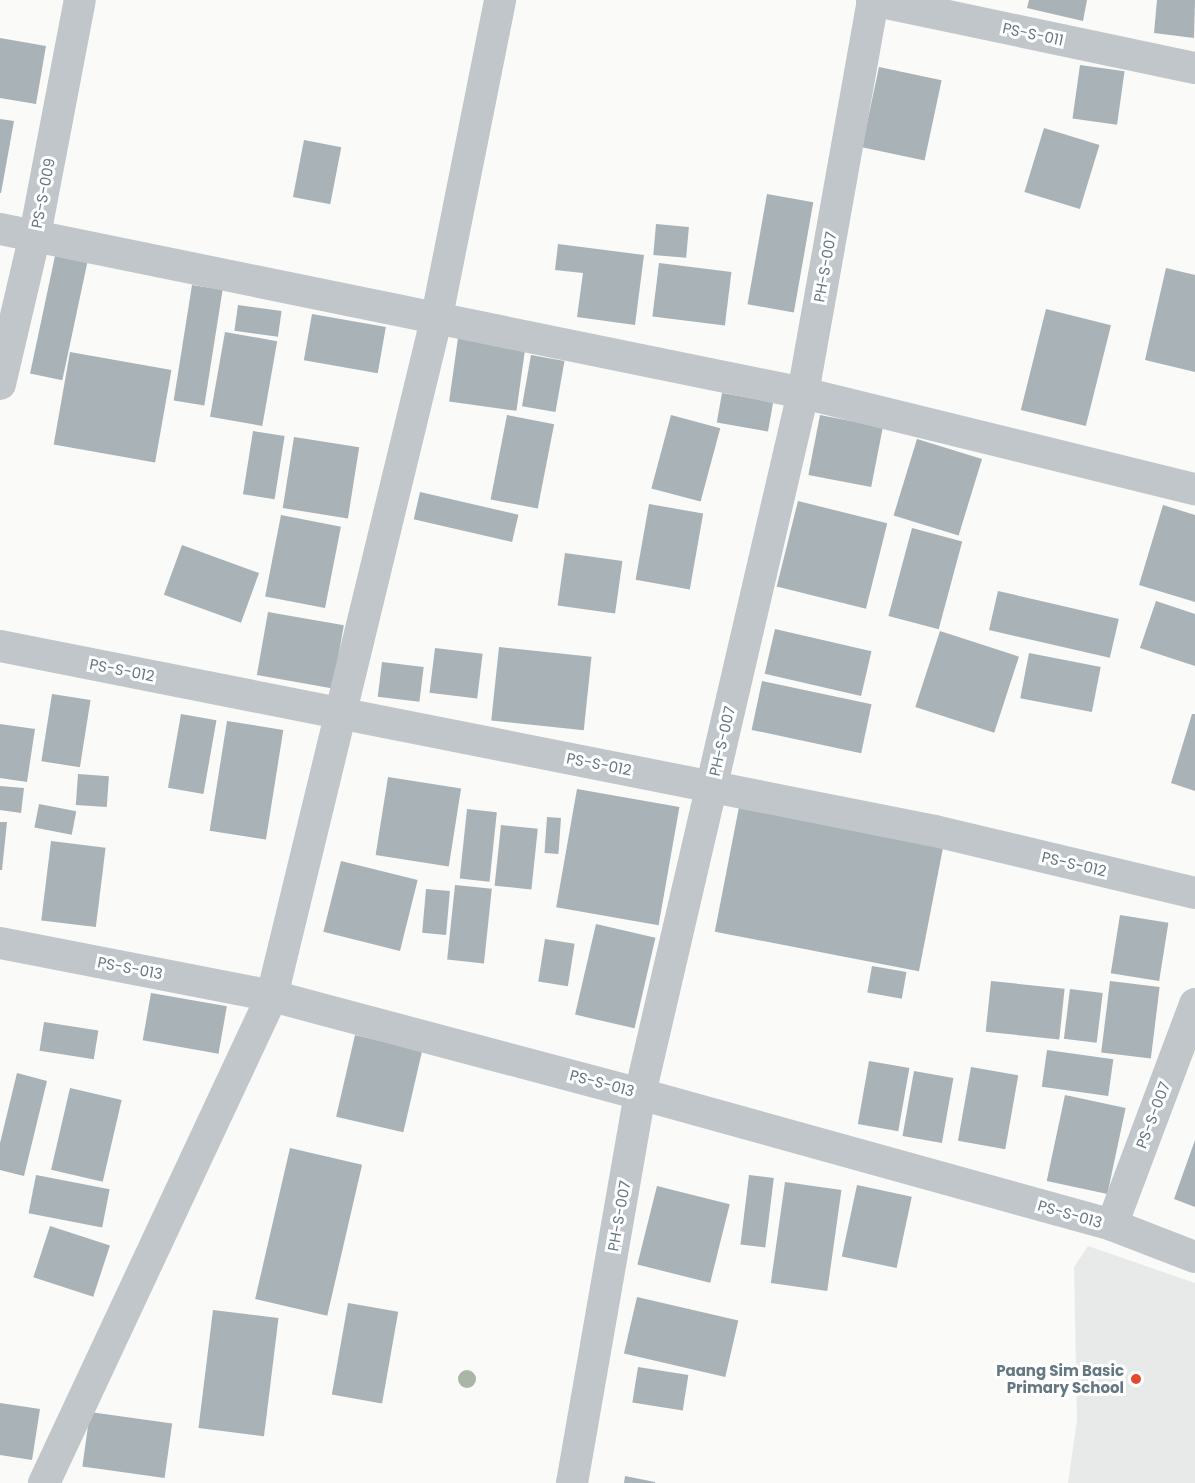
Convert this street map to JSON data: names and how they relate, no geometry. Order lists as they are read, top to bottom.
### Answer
{
  "streets": {
    "street": [
      "PS-S-011",
      "PS-S-009",
      "PH-S-007",
      "PS-S-012",
      "PS-S-013",
      "PS-S-007"
    ]
  },
  "crossings": [
    ["PS-S-011", "PH-S-007"],
    ["PH-S-007", "PS-S-012"],
    ["PH-S-007", "PS-S-013"],
    ["PS-S-013", "PS-S-007"]
  ],
  "places": ["Paang Sim Basic Primary School"]
}
